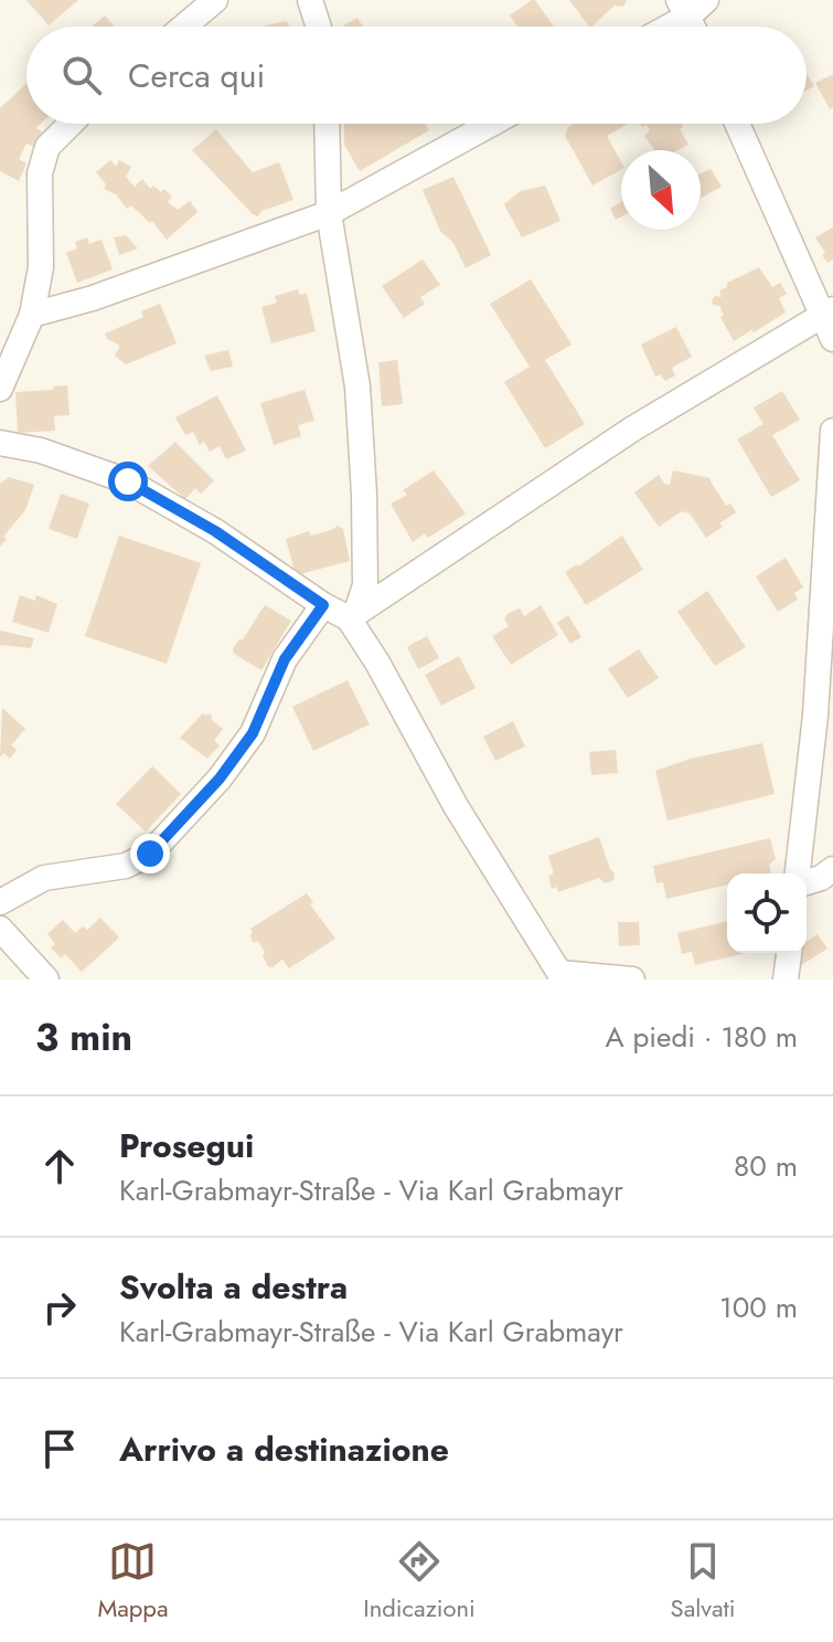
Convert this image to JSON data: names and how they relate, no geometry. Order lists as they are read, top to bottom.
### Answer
{
  "north": "bottom right",
  "page": {
    "search": "Cerca qui",
    "heading": ["3 min", "A piedi · 180 m"],
    "list": [
      ["Prosegui", "Karl-Grabmayr-Straße - Via Karl Grabmayr", "80 m"],
      ["Svolta a destra", "Karl-Grabmayr-Straße - Via Karl Grabmayr", "100 m"],
      "Arrivo a destinazione"
    ],
    "nav": ["Mappa", "Indicazioni", "Salvati"]
  }
}
